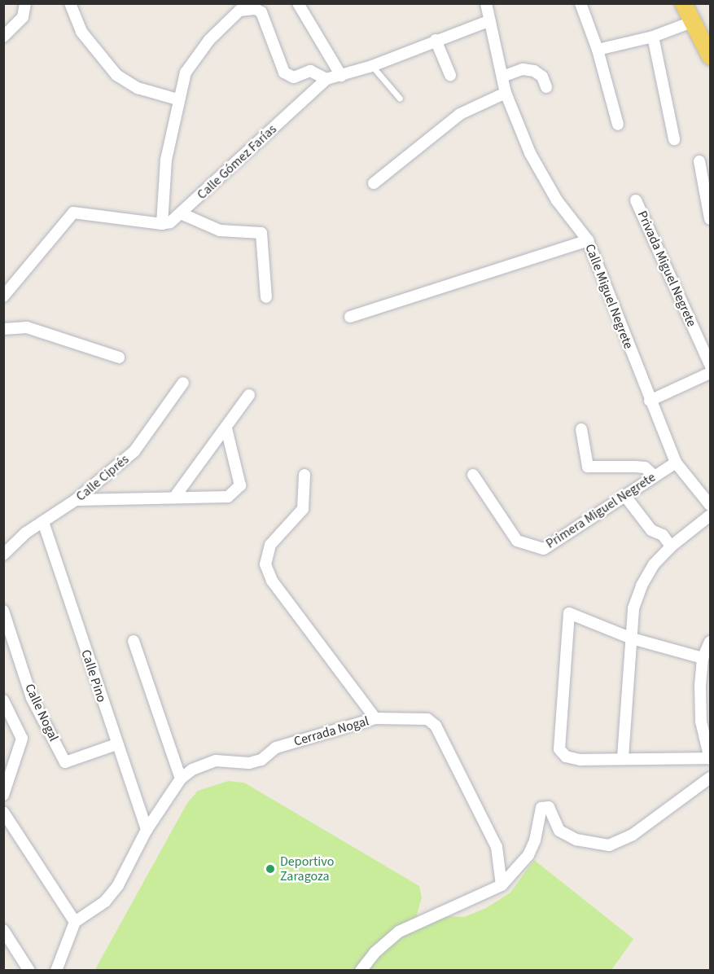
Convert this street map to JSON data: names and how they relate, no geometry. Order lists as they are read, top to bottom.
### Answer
{
  "streets": {
    "street": [
      "Calle Gómez Farías",
      "Privada Miguel Negrete",
      "Calle Miguel Negrete",
      "Calle Ciprés",
      "Primera Miguel Negrete",
      "Calle Pino",
      "Calle Nogal",
      "Cerrada Nogal"
    ]
  },
  "crossings": [
    ["Calle Gómez Farías", "Calle Miguel Negrete"],
    ["Calle Miguel Negrete", "Primera Miguel Negrete"],
    ["Calle Ciprés", "Calle Pino"],
    ["Calle Pino", "Calle Nogal"],
    ["Calle Pino", "Cerrada Nogal"]
  ],
  "places": ["Deportivo Zaragoza"]
}
